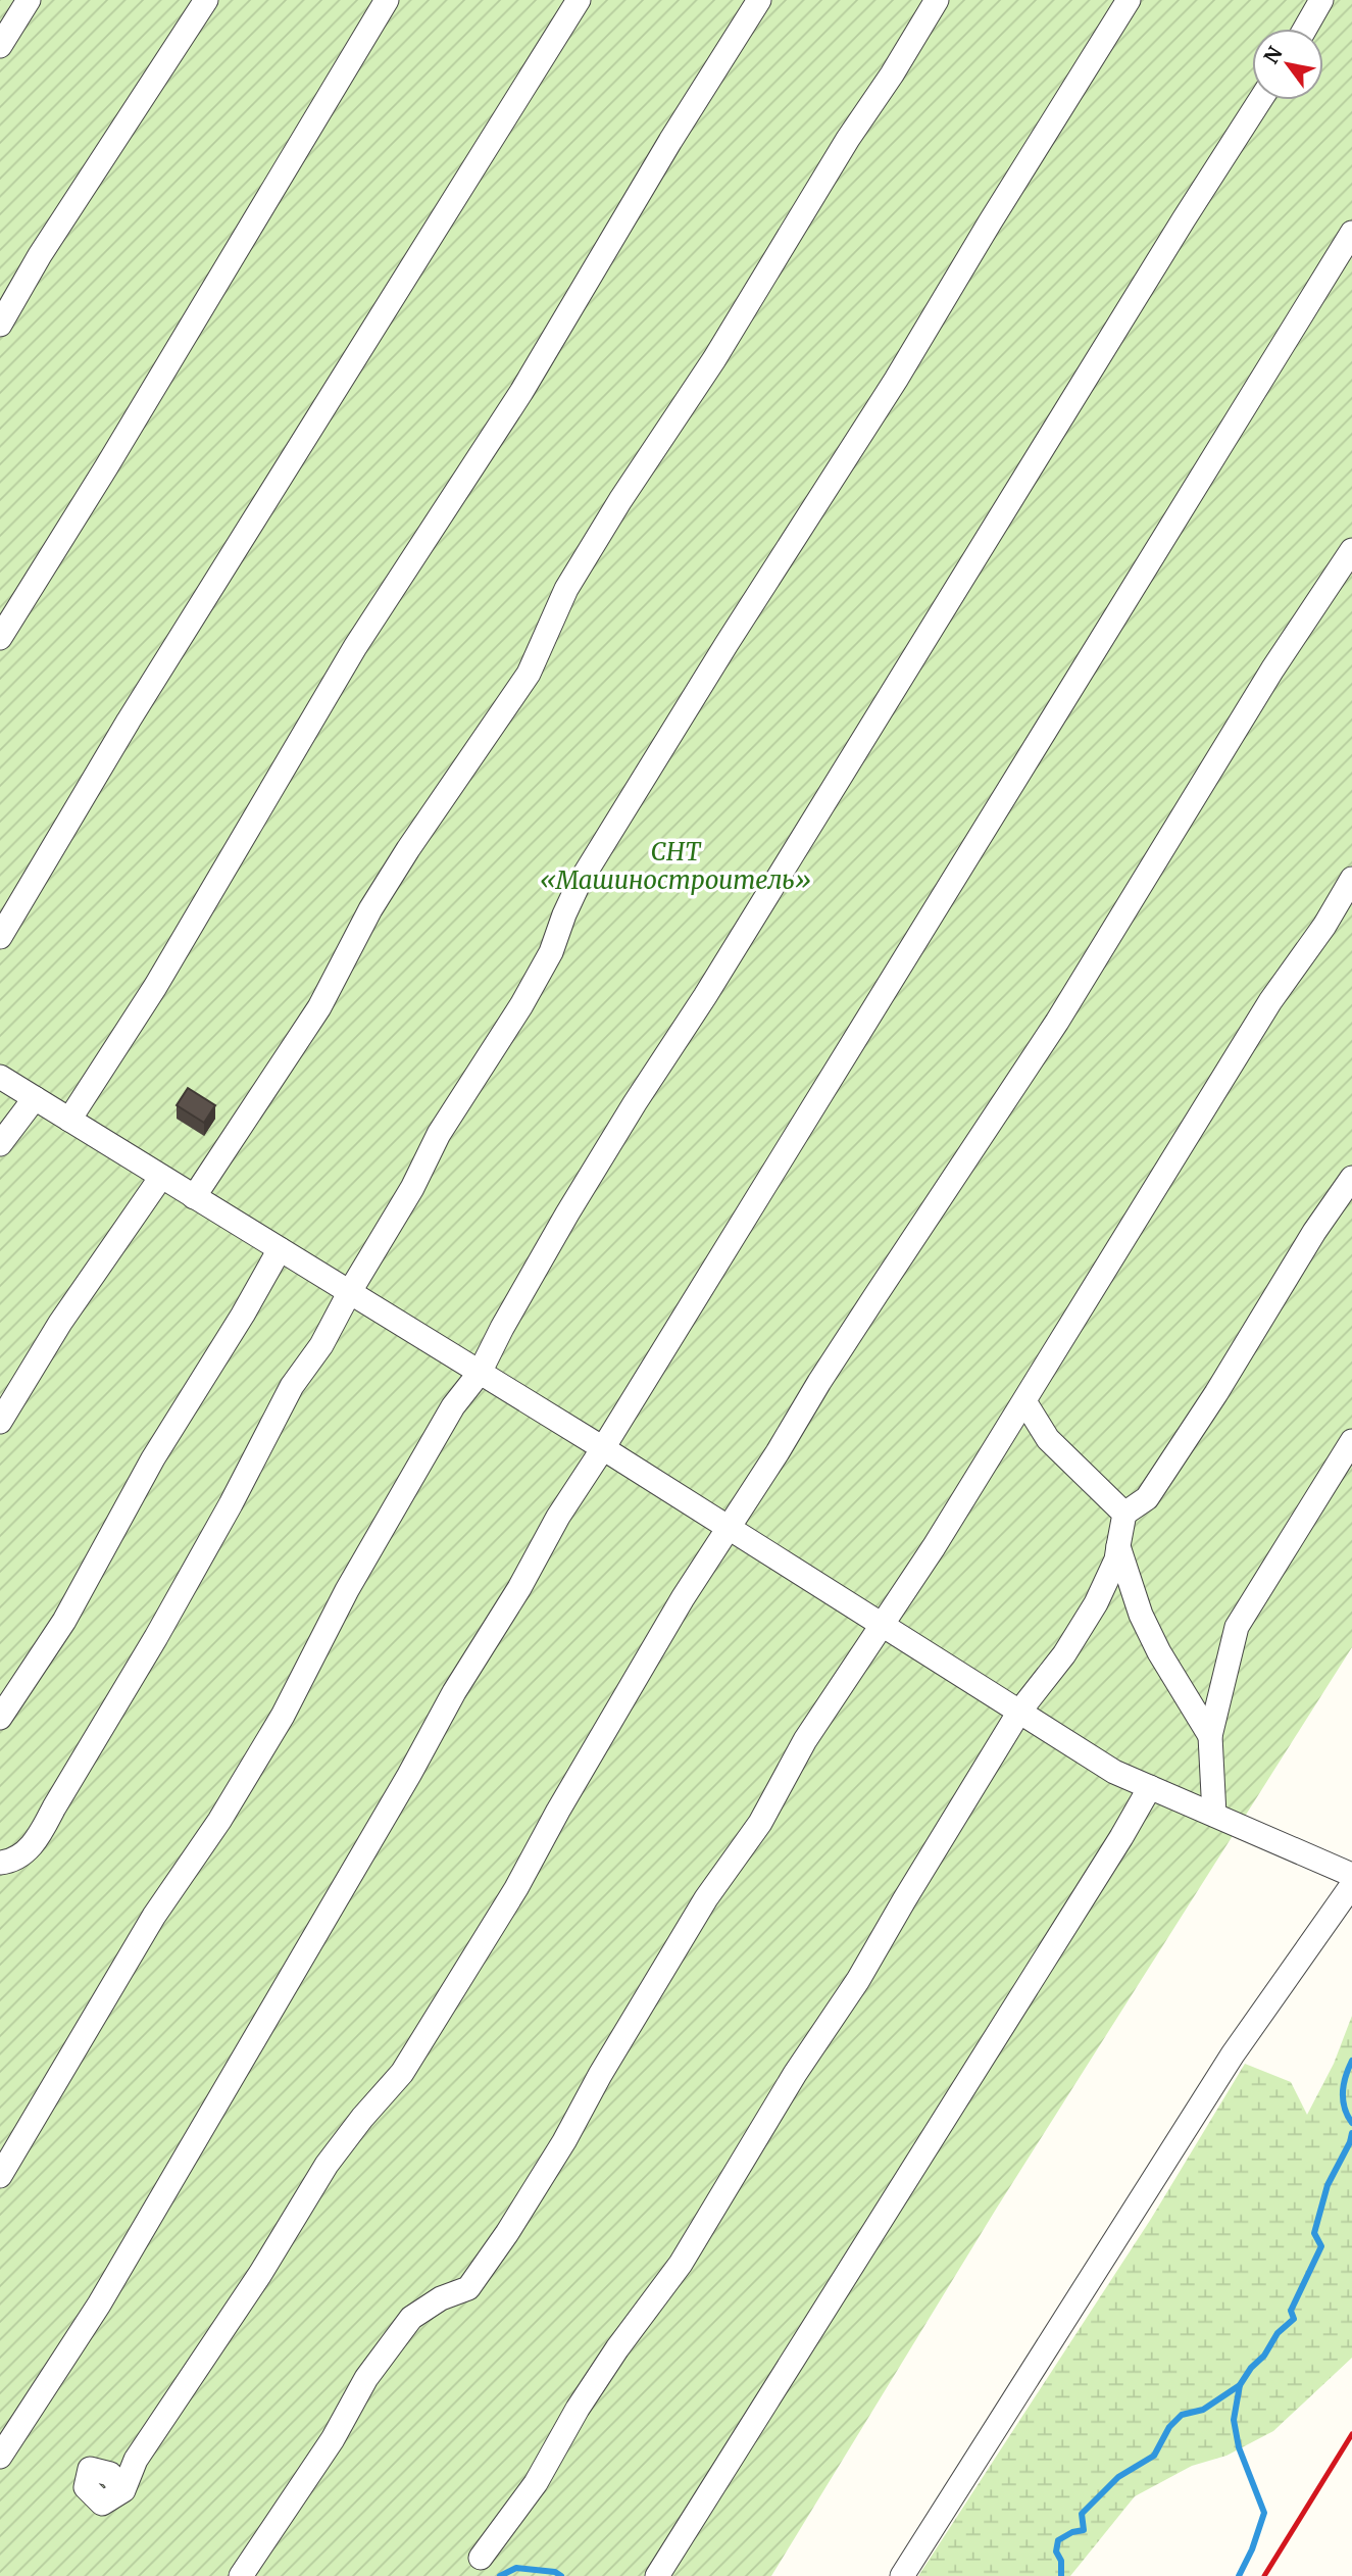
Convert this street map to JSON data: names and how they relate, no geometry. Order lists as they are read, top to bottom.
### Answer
{
  "parks": ["СНТ «Машиностроитель»"],
  "north": "top left"
}
